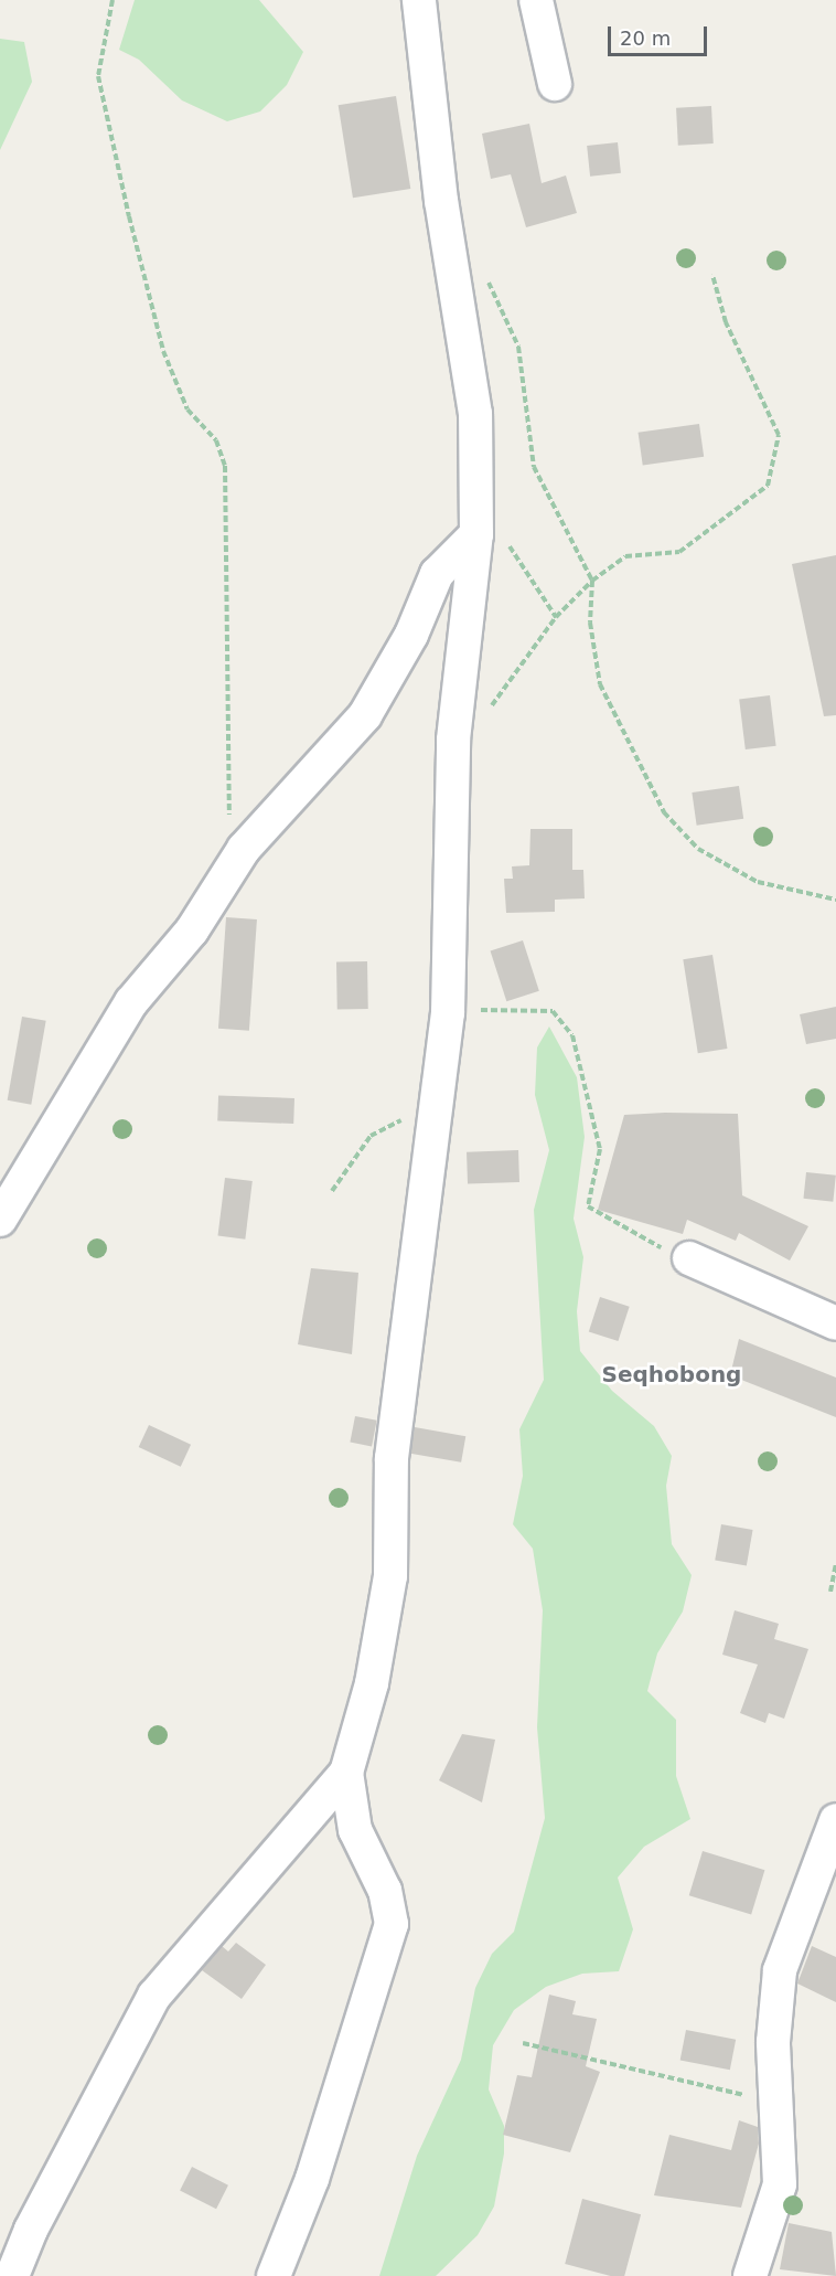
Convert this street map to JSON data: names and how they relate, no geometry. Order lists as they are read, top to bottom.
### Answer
{
  "districts": ["Seqhobong"],
  "scale_bar": "20 m"
}
